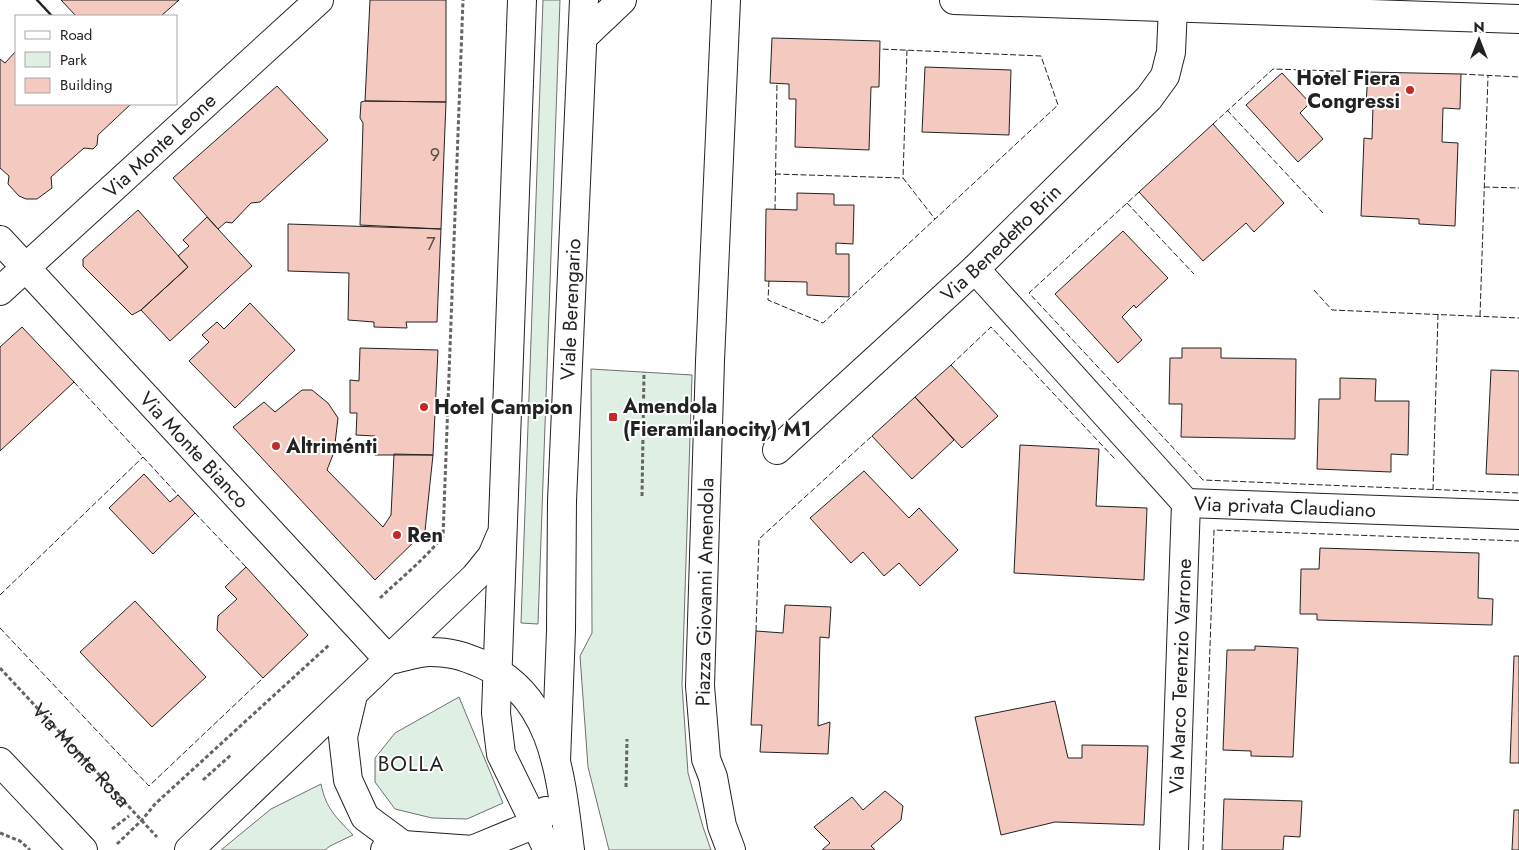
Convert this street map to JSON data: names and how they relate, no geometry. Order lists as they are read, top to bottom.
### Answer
{
  "streets": {
    "street": [
      "Via Monte Leone",
      "Via Benedetto Brin",
      "Viale Berengario",
      "Via Monte Bianco",
      "Via privata Claudiano",
      "Piazza Giovanni Amendola",
      "Via Marco Terenzio Varrone"
    ],
    "path": ["Via Monte Rosa"]
  },
  "crossings": [
    ["Via Monte Leone", "Via Monte Bianco"],
    ["Via Benedetto Brin", "Via privata Claudiano"],
    ["Via privata Claudiano", "Via Marco Terenzio Varrone"]
  ],
  "districts": ["BOLLA"],
  "places": {
    "other": [
      "Hotel Fiera Congressi",
      "Hotel Campion",
      "Altriménti",
      "Ren"
    ],
    "transit": ["Amendola (Fieramilanocity) M1"]
  },
  "house_numbers": ["9", "7"],
  "legend": ["Road", "Park", "Building"],
  "north": "top"
}
